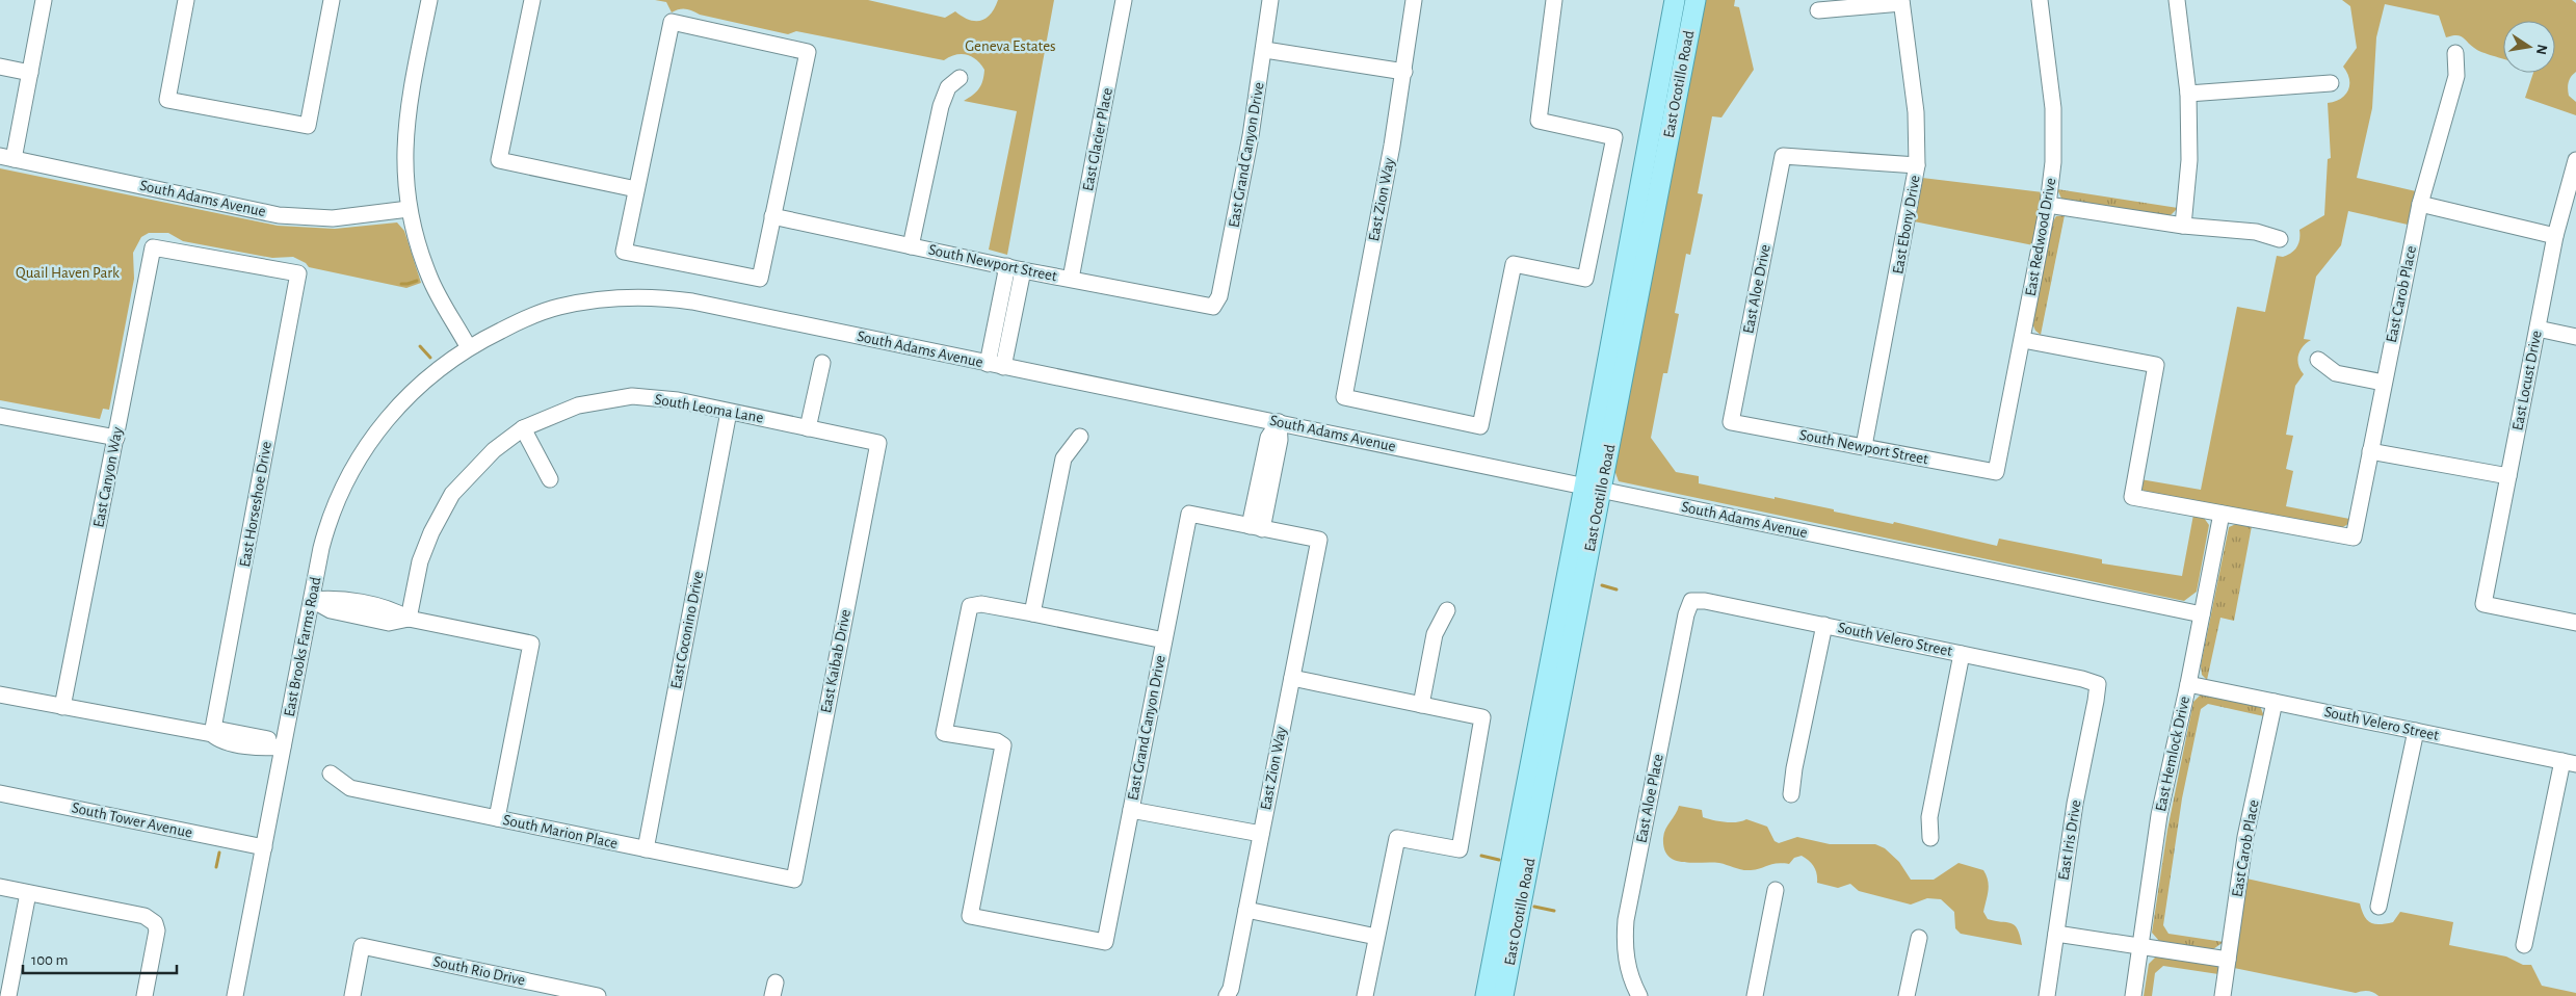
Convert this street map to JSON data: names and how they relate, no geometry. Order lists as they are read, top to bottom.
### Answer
{
  "streets": {
    "main road": ["East Ocotillo Road"],
    "street": [
      "East Glacier Place",
      "East Grand Canyon Drive",
      "South Adams Avenue",
      "East Zion Way",
      "East Ebony Drive",
      "East Redwood Drive",
      "South Newport Street",
      "East Aloe Drive",
      "East Carob Place",
      "East Locust Drive",
      "South Leoma Lane",
      "East Canyon Way",
      "East Horseshoe Drive",
      "East Coconino Drive",
      "South Velero Street",
      "East Brooks Farms Road",
      "East Kaibab Drive",
      "East Hemlock Drive",
      "East Aloe Place",
      "South Tower Avenue",
      "South Marion Place",
      "East Iris Drive",
      "South Rio Drive"
    ]
  },
  "crossings": [
    ["East Ocotillo Road", "South Adams Avenue"],
    ["East Glacier Place", "South Newport Street"],
    ["East Grand Canyon Drive", "East Zion Way"],
    ["East Grand Canyon Drive", "South Newport Street"],
    ["South Adams Avenue", "East Brooks Farms Road"],
    ["South Adams Avenue", "East Hemlock Drive"],
    ["East Ebony Drive", "South Newport Street"],
    ["East Ebony Drive", "East Aloe Drive"],
    ["East Redwood Drive", "South Newport Street"],
    ["South Newport Street", "East Aloe Drive"],
    ["East Carob Place", "South Velero Street"],
    ["East Carob Place", "East Hemlock Drive"],
    ["South Leoma Lane", "East Coconino Drive"],
    ["South Leoma Lane", "East Kaibab Drive"],
    ["East Canyon Way", "East Horseshoe Drive"],
    ["East Coconino Drive", "South Marion Place"],
    ["South Velero Street", "East Hemlock Drive"],
    ["South Velero Street", "East Aloe Place"],
    ["South Velero Street", "East Iris Drive"],
    ["East Brooks Farms Road", "South Tower Avenue"],
    ["East Kaibab Drive", "South Marion Place"]
  ],
  "parks": ["Geneva Estates", "Quail Haven Park"],
  "scale_bar": "100 m",
  "north": "right"
}
